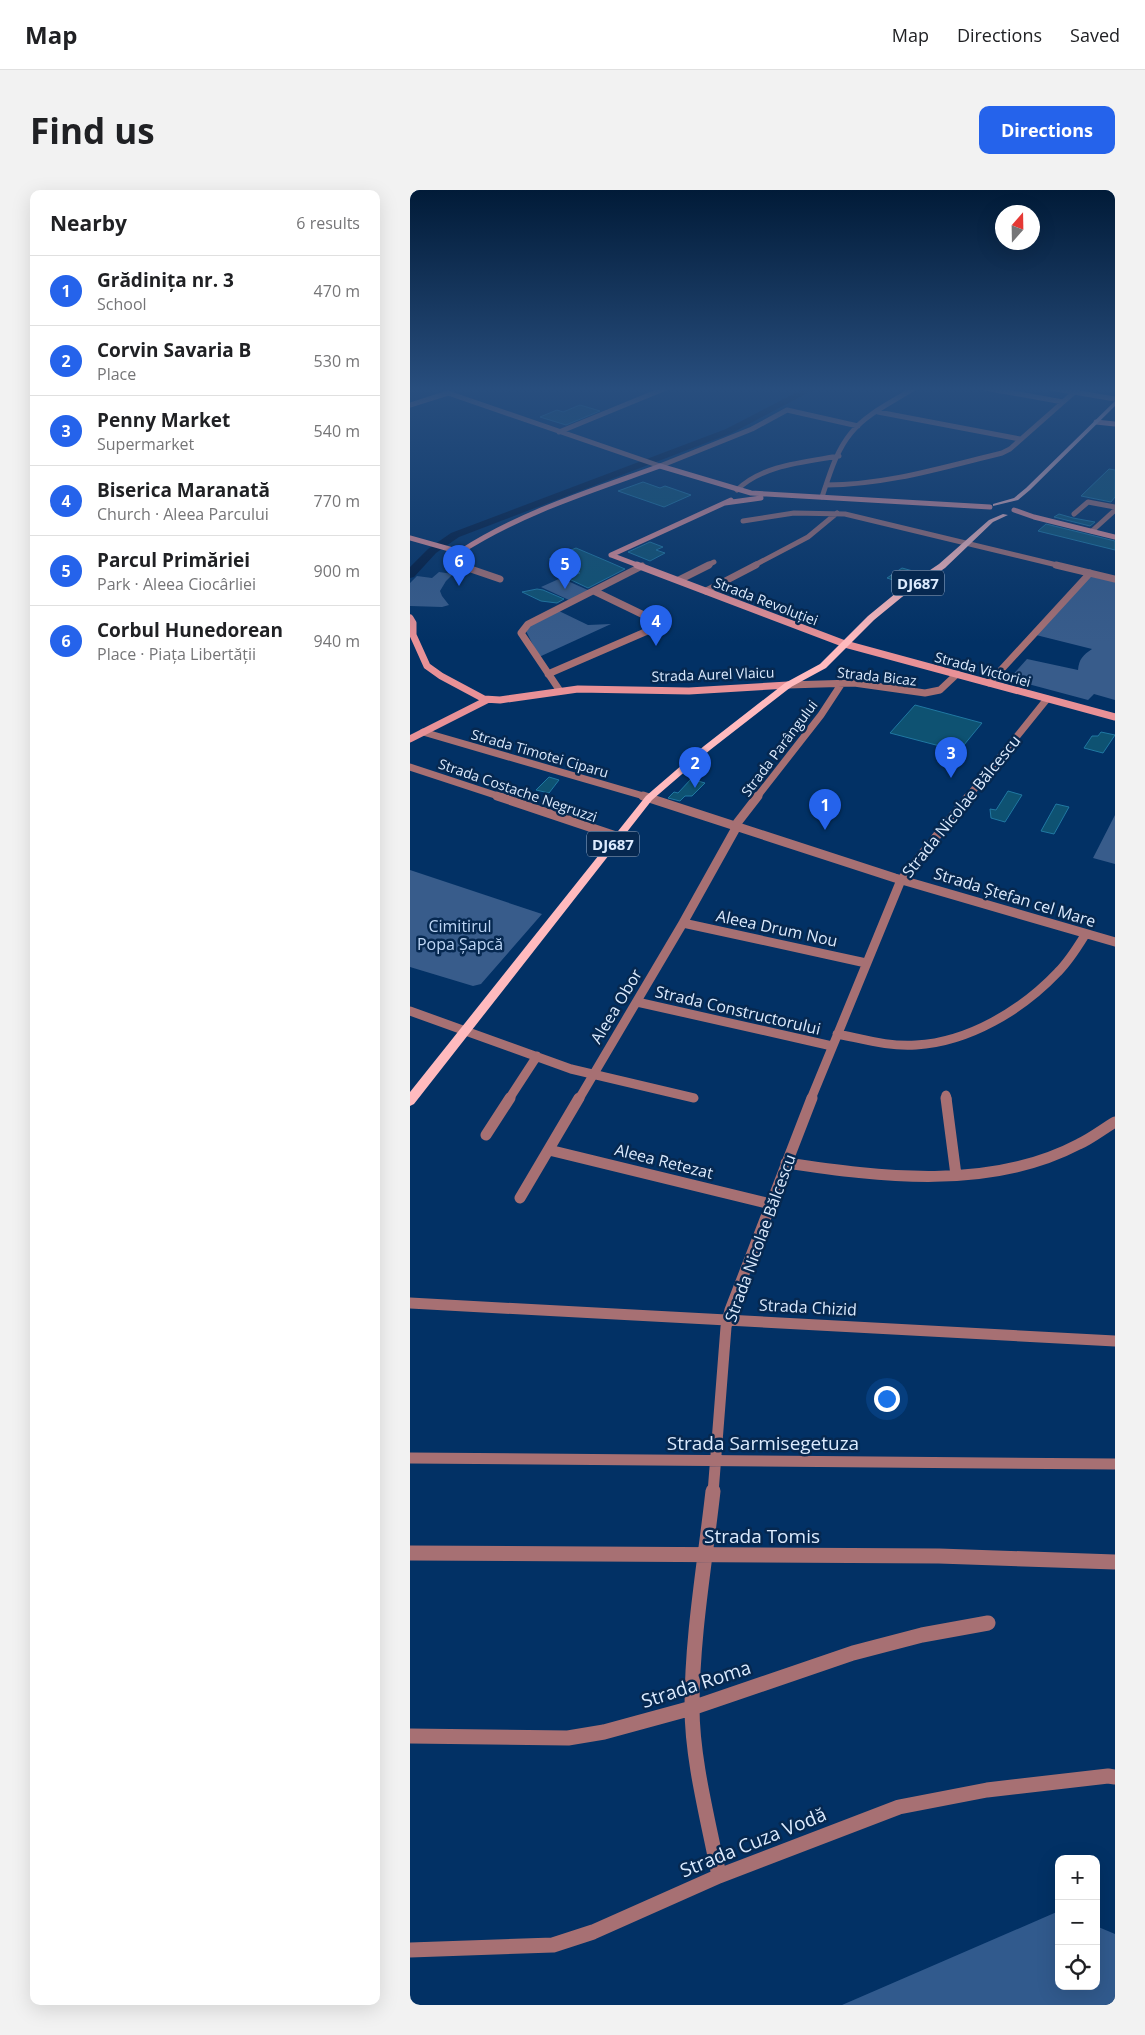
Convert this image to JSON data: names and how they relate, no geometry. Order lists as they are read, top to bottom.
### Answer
{
  "streets": {
    "main road": ["DJ687", "Strada Aurel Vlaicu"],
    "street": [
      "Strada Revoluției",
      "Strada Victoriei",
      "Strada Bicaz",
      "Strada Parângului",
      "Strada Timotei Ciparu",
      "Strada Costache Negruzzi",
      "Strada Nicolae Bălcescu",
      "Strada Ștefan cel Mare",
      "Aleea Drum Nou",
      "Aleea Obor",
      "Strada Constructorului",
      "Aleea Retezat",
      "Strada Chizid",
      "Strada Sarmisegetuza",
      "Strada Tomis",
      "Strada Roma",
      "Strada Cuza Vodă"
    ]
  },
  "crossings": [
    ["DJ687", "Strada Aurel Vlaicu"],
    ["DJ687", "Strada Bicaz"],
    ["DJ687", "Strada Timotei Ciparu"],
    ["DJ687", "Strada Costache Negruzzi"],
    ["DJ687", "Strada Ștefan cel Mare"],
    ["Strada Revoluției", "Strada Victoriei"],
    ["Strada Revoluției", "Strada Aurel Vlaicu"],
    ["Strada Victoriei", "Strada Aurel Vlaicu"],
    ["Strada Victoriei", "Strada Bicaz"],
    ["Strada Victoriei", "Strada Nicolae Bălcescu"],
    ["Strada Aurel Vlaicu", "Strada Bicaz"],
    ["Strada Bicaz", "Strada Parângului"],
    ["Strada Parângului", "Strada Ștefan cel Mare"],
    ["Strada Parângului", "Aleea Obor"],
    ["Strada Timotei Ciparu", "Strada Ștefan cel Mare"],
    ["Strada Nicolae Bălcescu", "Strada Ștefan cel Mare"],
    ["Strada Nicolae Bălcescu", "Aleea Drum Nou"],
    ["Strada Nicolae Bălcescu", "Strada Constructorului"],
    ["Strada Nicolae Bălcescu", "Aleea Retezat"],
    ["Strada Nicolae Bălcescu", "Strada Chizid"],
    ["Strada Nicolae Bălcescu", "Strada Sarmisegetuza"],
    ["Strada Nicolae Bălcescu", "Strada Tomis"],
    ["Strada Nicolae Bălcescu", "Strada Roma"],
    ["Strada Nicolae Bălcescu", "Strada Cuza Vodă"],
    ["Strada Ștefan cel Mare", "Aleea Obor"],
    ["Aleea Drum Nou", "Aleea Obor"],
    ["Aleea Obor", "Strada Constructorului"],
    ["Aleea Obor", "Aleea Retezat"]
  ],
  "parks": ["Cimitirul Popa Șapcă"],
  "north": "top",
  "page": {
    "header": "Map",
    "nav": ["Map", "Directions", "Saved"],
    "buttons": "Directions",
    "title": "Find us",
    "heading": ["Nearby", "6 results"],
    "list": [
      {
        "mark": "1",
        "name": "Grădinița nr. 3",
        "note": "School",
        "value": "470 m"
      },
      {
        "mark": "2",
        "name": "Corvin Savaria B",
        "note": "Place",
        "value": "530 m"
      },
      {
        "mark": "3",
        "name": "Penny Market",
        "note": "Supermarket",
        "value": "540 m"
      },
      {
        "mark": "4",
        "name": "Biserica Maranată",
        "note": "Church · Aleea Parcului",
        "value": "770 m"
      },
      {
        "mark": "5",
        "name": "Parcul Primăriei",
        "note": "Park · Aleea Ciocârliei",
        "value": "900 m"
      },
      {
        "mark": "6",
        "name": "Corbul Hunedorean",
        "note": "Place · Piața Libertății",
        "value": "940 m"
      }
    ],
    "pins": [
      "6",
      "5",
      "4",
      "3",
      "2",
      "1"
    ],
    "map_buttons": ["+", "−"]
  }
}
